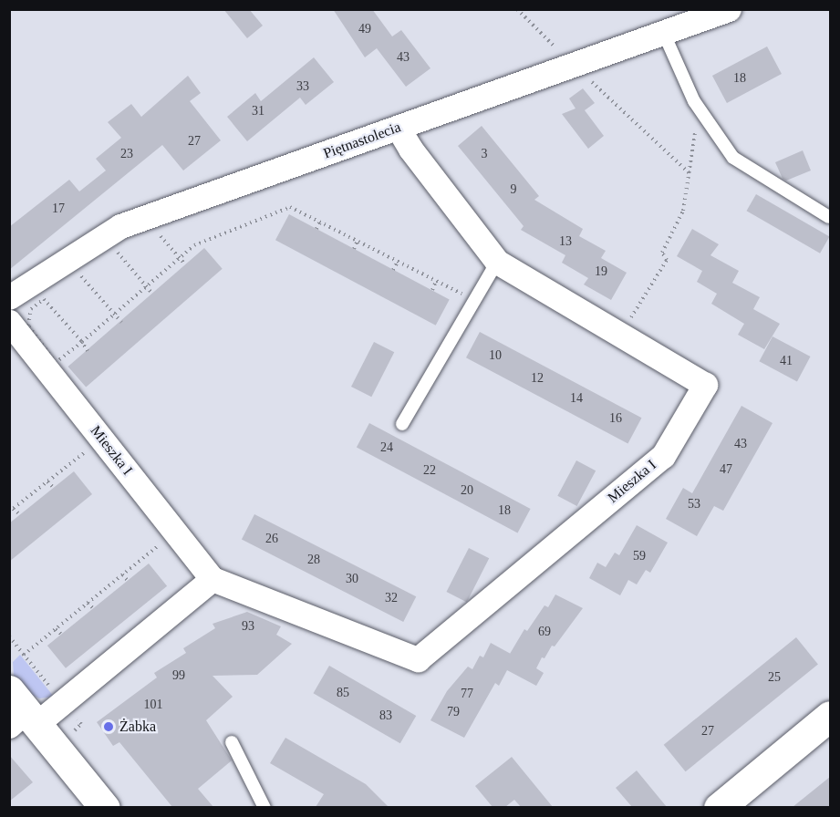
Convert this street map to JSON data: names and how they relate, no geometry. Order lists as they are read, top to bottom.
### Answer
{
  "streets": {
    "street": ["Piętnastolecia", "Mieszka I"]
  },
  "crossings": [
    ["Piętnastolecia", "Mieszka I"]
  ],
  "places": ["Żabka"],
  "house_numbers": [
    "49",
    "43",
    "18",
    "33",
    "31",
    "27",
    "23",
    "3",
    "9",
    "17",
    "13",
    "19",
    "10",
    "41",
    "12",
    "14",
    "16",
    "43",
    "24",
    "47",
    "22",
    "20",
    "53",
    "18",
    "26",
    "59",
    "28",
    "30",
    "32",
    "93",
    "69",
    "99",
    "25",
    "85",
    "77",
    "101",
    "79",
    "83",
    "27"
  ]
}
